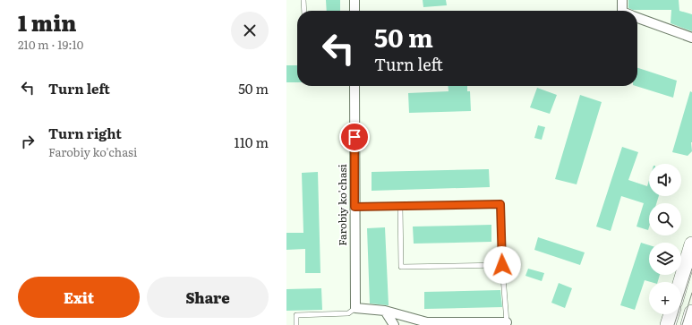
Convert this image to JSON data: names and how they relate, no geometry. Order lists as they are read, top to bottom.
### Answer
{
  "streets": {
    "street": ["Farobiy ko'chasi"]
  },
  "page": {
    "heading": ["1 min", "210 m · 19:10"],
    "turn": ["50 m", "Turn left"],
    "list": [
      {
        "name": "Turn left",
        "value": "50 m"
      },
      {
        "name": "Turn right",
        "note": "Farobiy ko'chasi",
        "value": "110 m"
      }
    ],
    "map_buttons": "+",
    "buttons": ["Exit", "Share"]
  }
}
